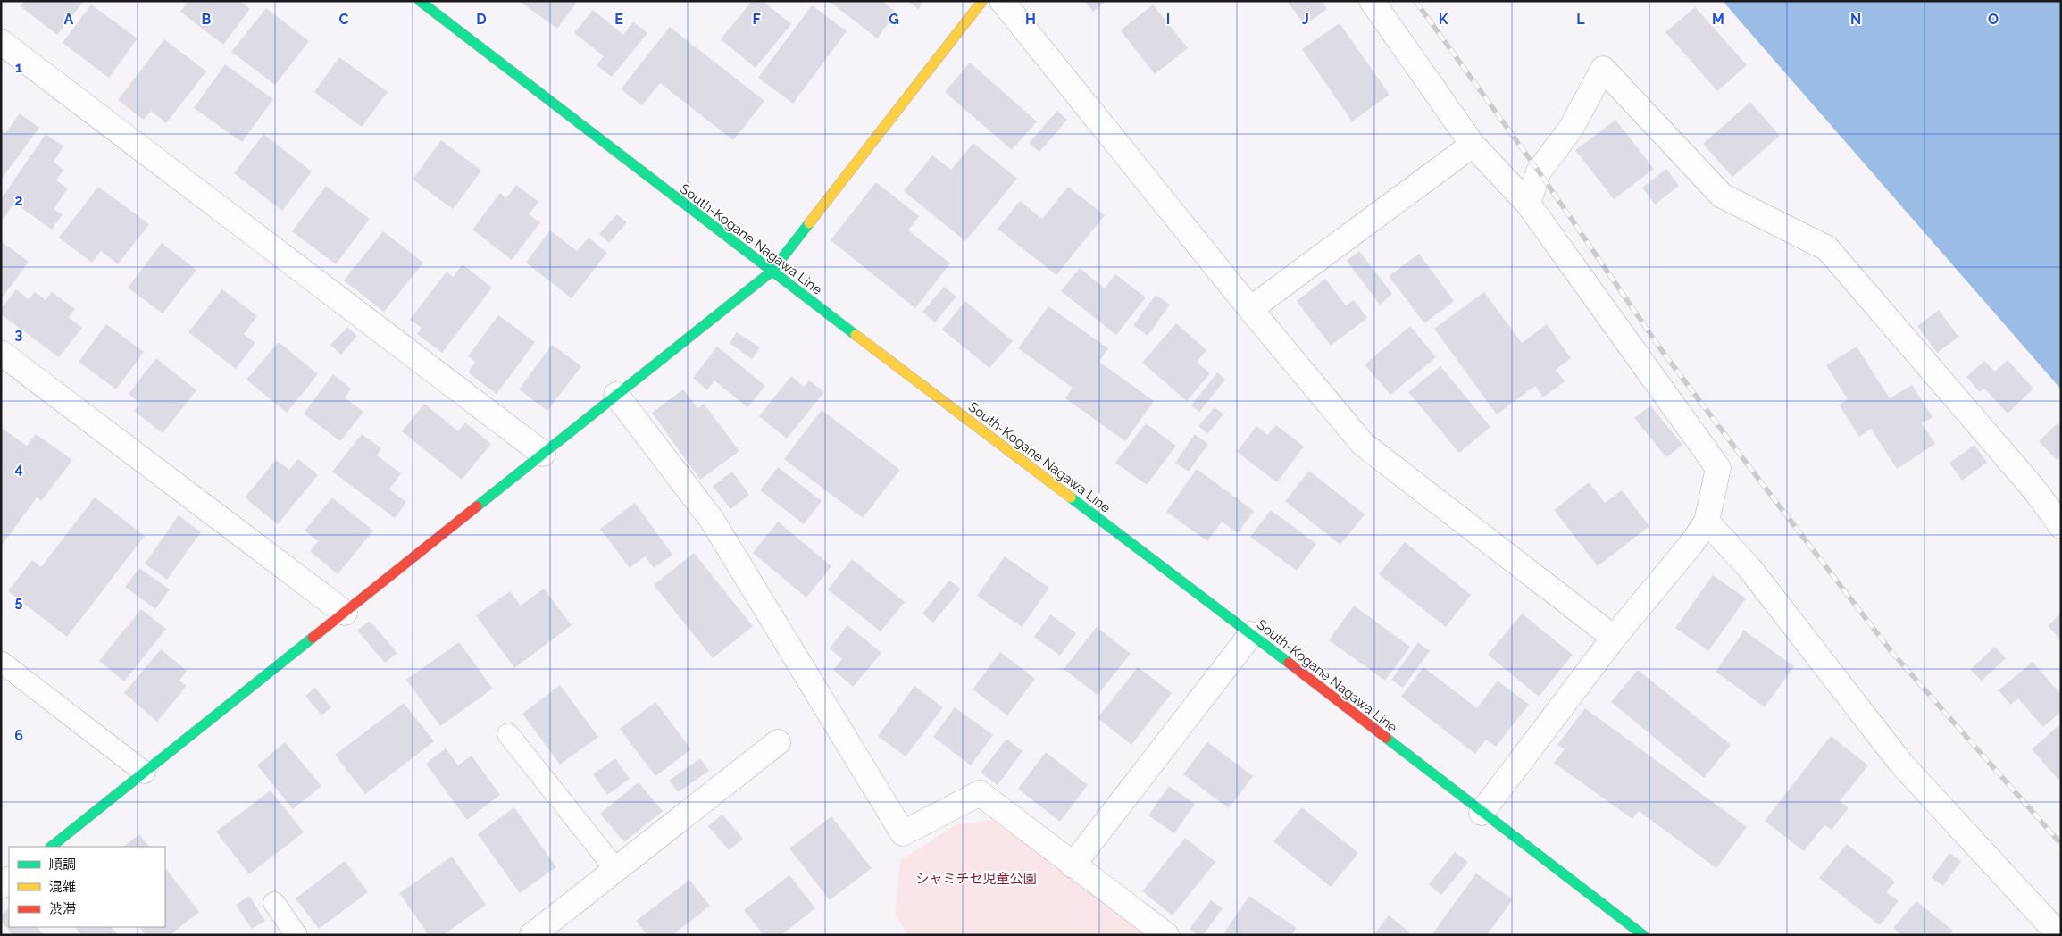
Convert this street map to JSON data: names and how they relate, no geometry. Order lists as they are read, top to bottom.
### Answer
{
  "streets": {
    "main road": ["South-Kogane Nagawa Line"]
  },
  "parks": ["シャミチセ児童公園"],
  "legend": ["順調", "混雑", "渋滞"],
  "grid": {
    "columns": [
      "A",
      "B",
      "C",
      "D",
      "E",
      "F",
      "G",
      "H",
      "I",
      "J",
      "K",
      "L",
      "M",
      "N",
      "O"
    ],
    "rows": [
      "1",
      "2",
      "3",
      "4",
      "5",
      "6"
    ]
  }
}
